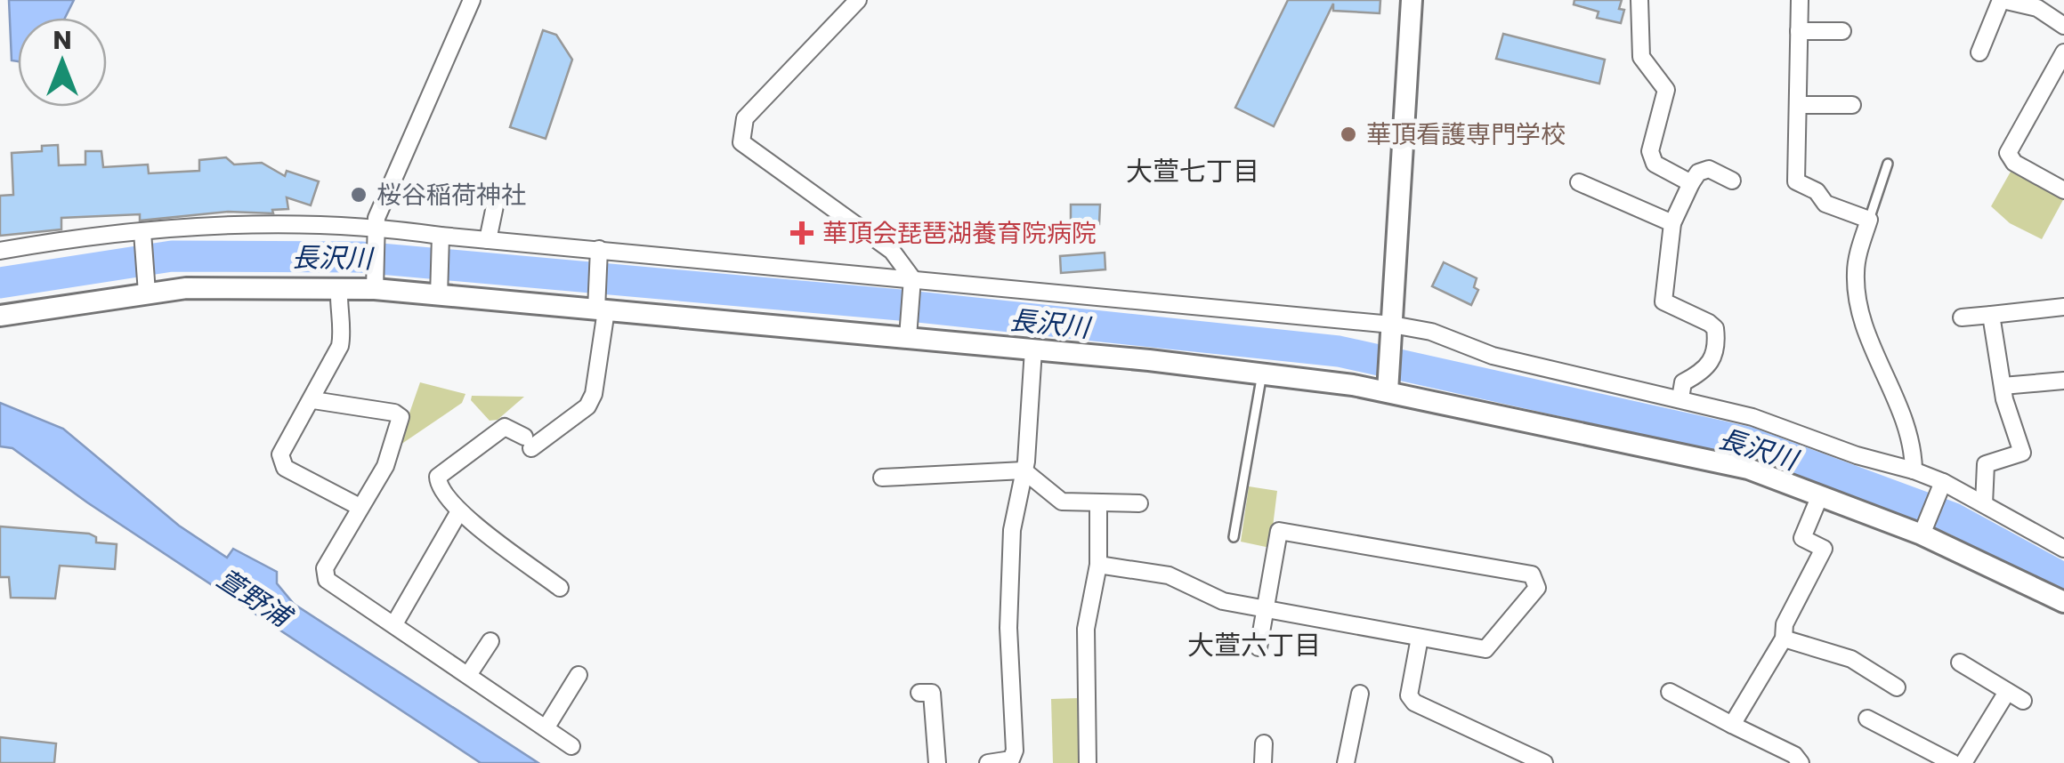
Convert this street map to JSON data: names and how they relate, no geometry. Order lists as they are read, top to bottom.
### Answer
{
  "districts": ["大萱七丁目", "大萱六丁目"],
  "water": ["長沢川", "萱野浦"],
  "places": {
    "other": ["華頂看護専門学校", "桜谷稲荷神社"],
    "health": ["華頂会琵琶湖養育院病院"]
  },
  "north": "top"
}
